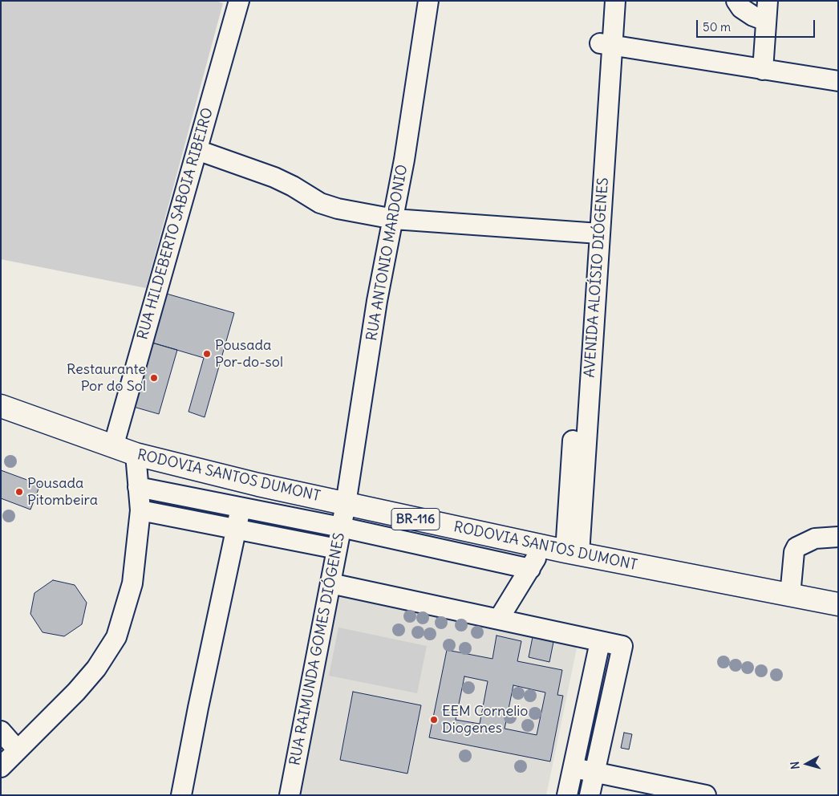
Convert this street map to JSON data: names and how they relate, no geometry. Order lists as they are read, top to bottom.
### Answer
{
  "streets": {
    "highway": ["RODOVIA SANTOS DUMONT", "BR-116"],
    "street": [
      "RUA HILDEBERTO SABOIA RIBEIRO",
      "RUA ANTONIO MARDONIO",
      "AVENIDA ALOÍSIO DIÓGENES",
      "RUA RAIMUNDA GOMES DIÓGENES"
    ]
  },
  "crossings": [
    ["RUA HILDEBERTO SABOIA RIBEIRO", "RODOVIA SANTOS DUMONT"],
    ["RUA ANTONIO MARDONIO", "RODOVIA SANTOS DUMONT"],
    ["RUA ANTONIO MARDONIO", "RUA RAIMUNDA GOMES DIÓGENES"],
    ["AVENIDA ALOÍSIO DIÓGENES", "RODOVIA SANTOS DUMONT"],
    ["RODOVIA SANTOS DUMONT", "RUA RAIMUNDA GOMES DIÓGENES"]
  ],
  "places": [
    "Pousada Por-do-sol",
    "Restaurante Por do Sol",
    "Pousada Pitombeira",
    "EEM Cornelio Diogenes"
  ],
  "scale_bar": "50 m",
  "north": "left"
}
